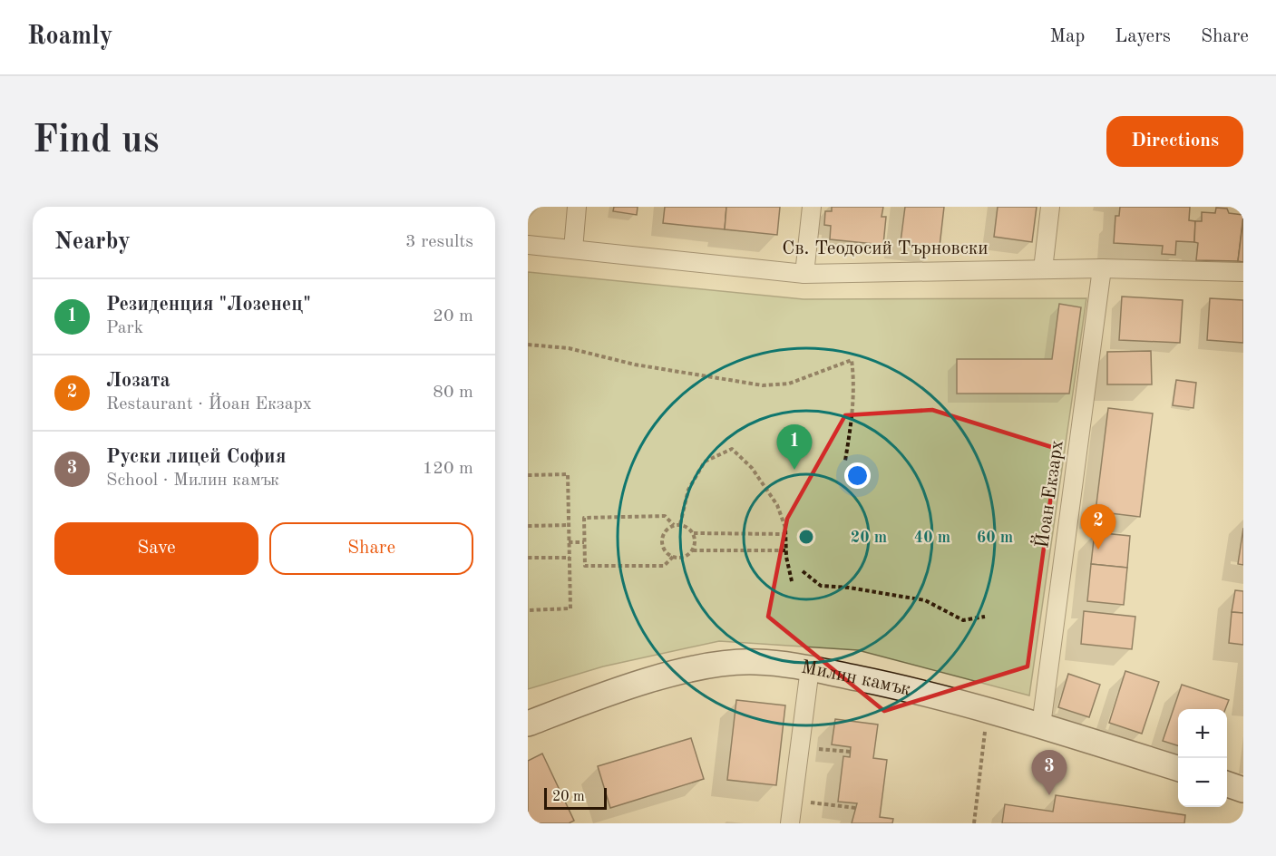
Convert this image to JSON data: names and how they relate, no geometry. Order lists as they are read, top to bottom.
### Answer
{
  "streets": {
    "street": ["Св. Теодосий Търновски", "Йоан Екзарх", "Милин камък"]
  },
  "crossings": [
    ["Св. Теодосий Търновски", "Йоан Екзарх"],
    ["Йоан Екзарх", "Милин камък"]
  ],
  "scale_bar": "20 m",
  "page": {
    "header": "Roamly",
    "nav": ["Map", "Layers", "Share"],
    "buttons": [
      "Directions",
      ["Save", "Share"]
    ],
    "title": "Find us",
    "heading": ["Nearby", "3 results"],
    "list": [
      {
        "mark": "1",
        "name": "Резиденция \"Лозенец\"",
        "note": "Park",
        "value": "20 m"
      },
      {
        "mark": "2",
        "name": "Лозата",
        "note": "Restaurant · Йоан Екзарх",
        "value": "80 m"
      },
      {
        "mark": "3",
        "name": "Руски лицей София",
        "note": "School · Милин камък",
        "value": "120 m"
      }
    ],
    "pins": ["1", "2", "3"],
    "map_buttons": ["+", "−"],
    "scale": "20 m"
  },
  "rings": ["20 m", "40 m", "60 m"]
}
